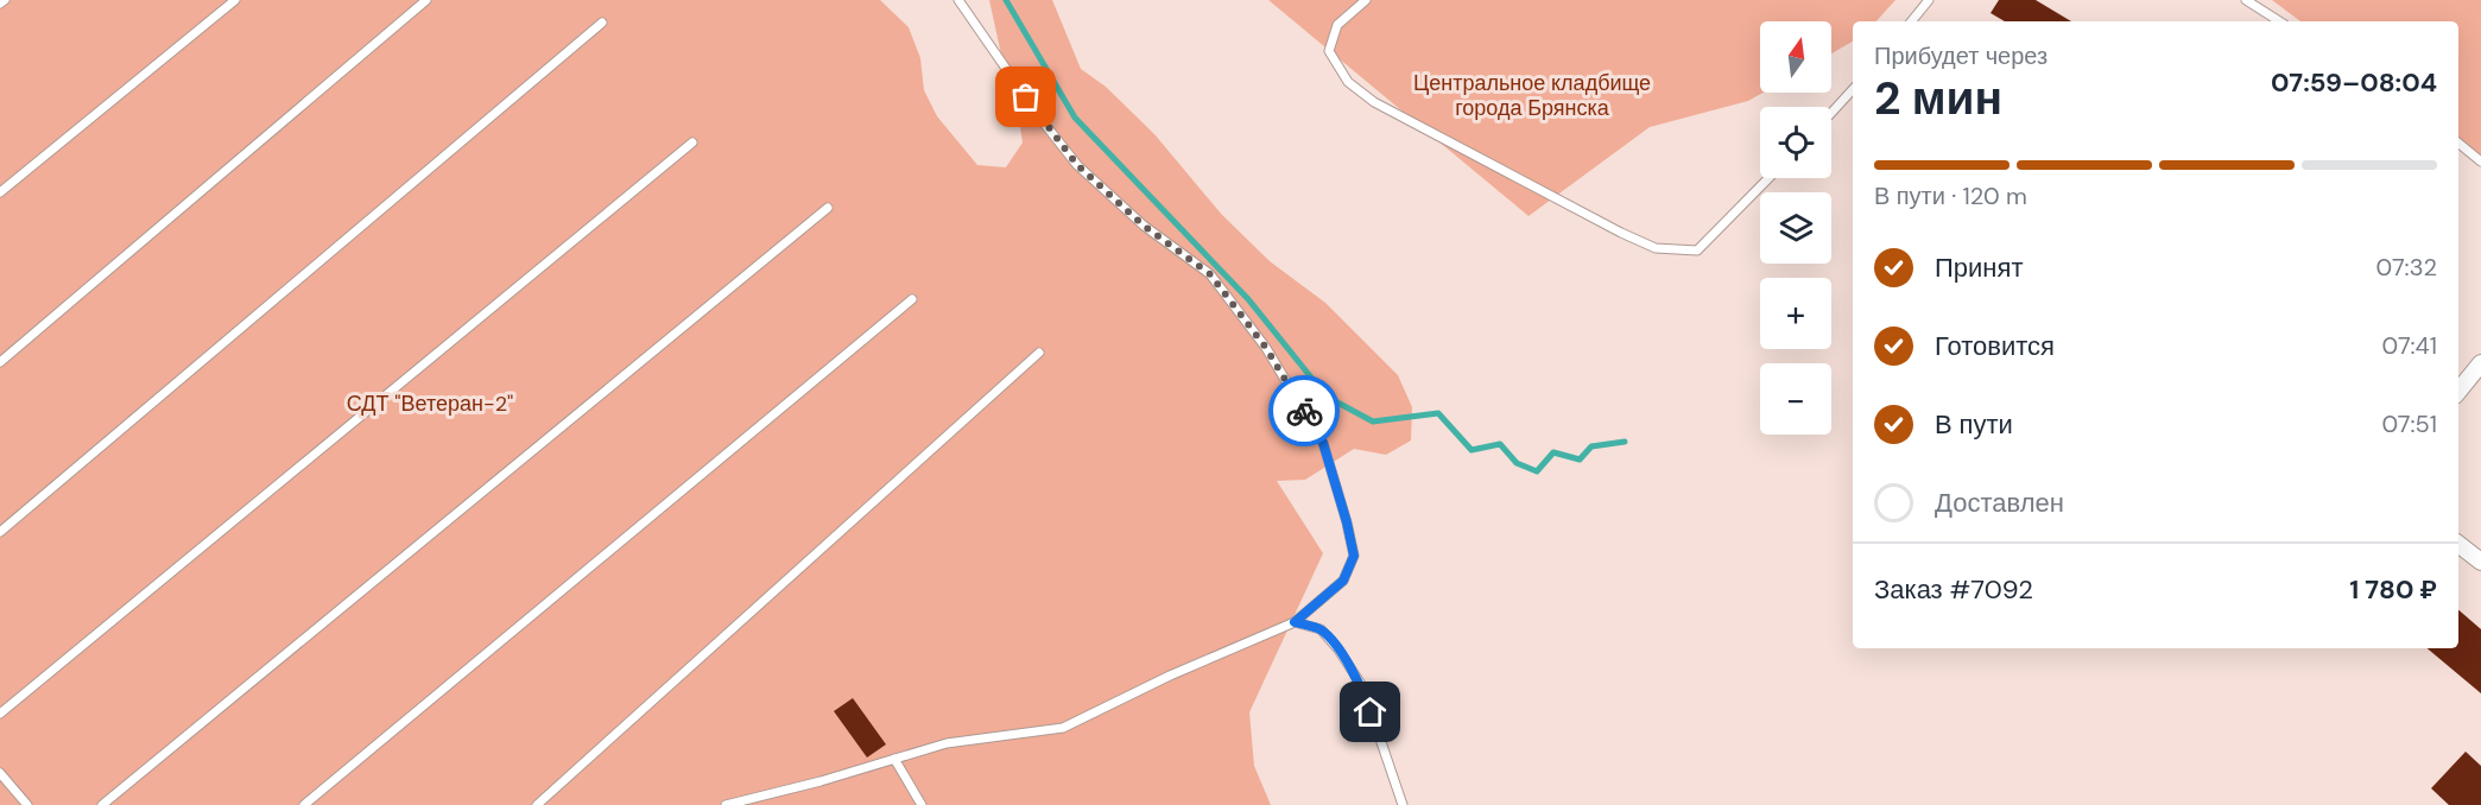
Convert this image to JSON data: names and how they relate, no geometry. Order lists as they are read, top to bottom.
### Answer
{
  "parks": ["Центральное кладбище города Брянска", "СДТ \"Ветеран-2\""],
  "north": "top",
  "page": {
    "map_buttons": ["+", "−"],
    "heading": ["2 мин", "Прибудет через", "07:59–08:04"],
    "panel": ["Заказ #7092", "1 780 ₽"],
    "bar": "В пути · 120 m",
    "list": [
      ["Принят", "07:32"],
      ["Готовится", "07:41"],
      ["В пути", "07:51"],
      "Доставлен"
    ]
  }
}
